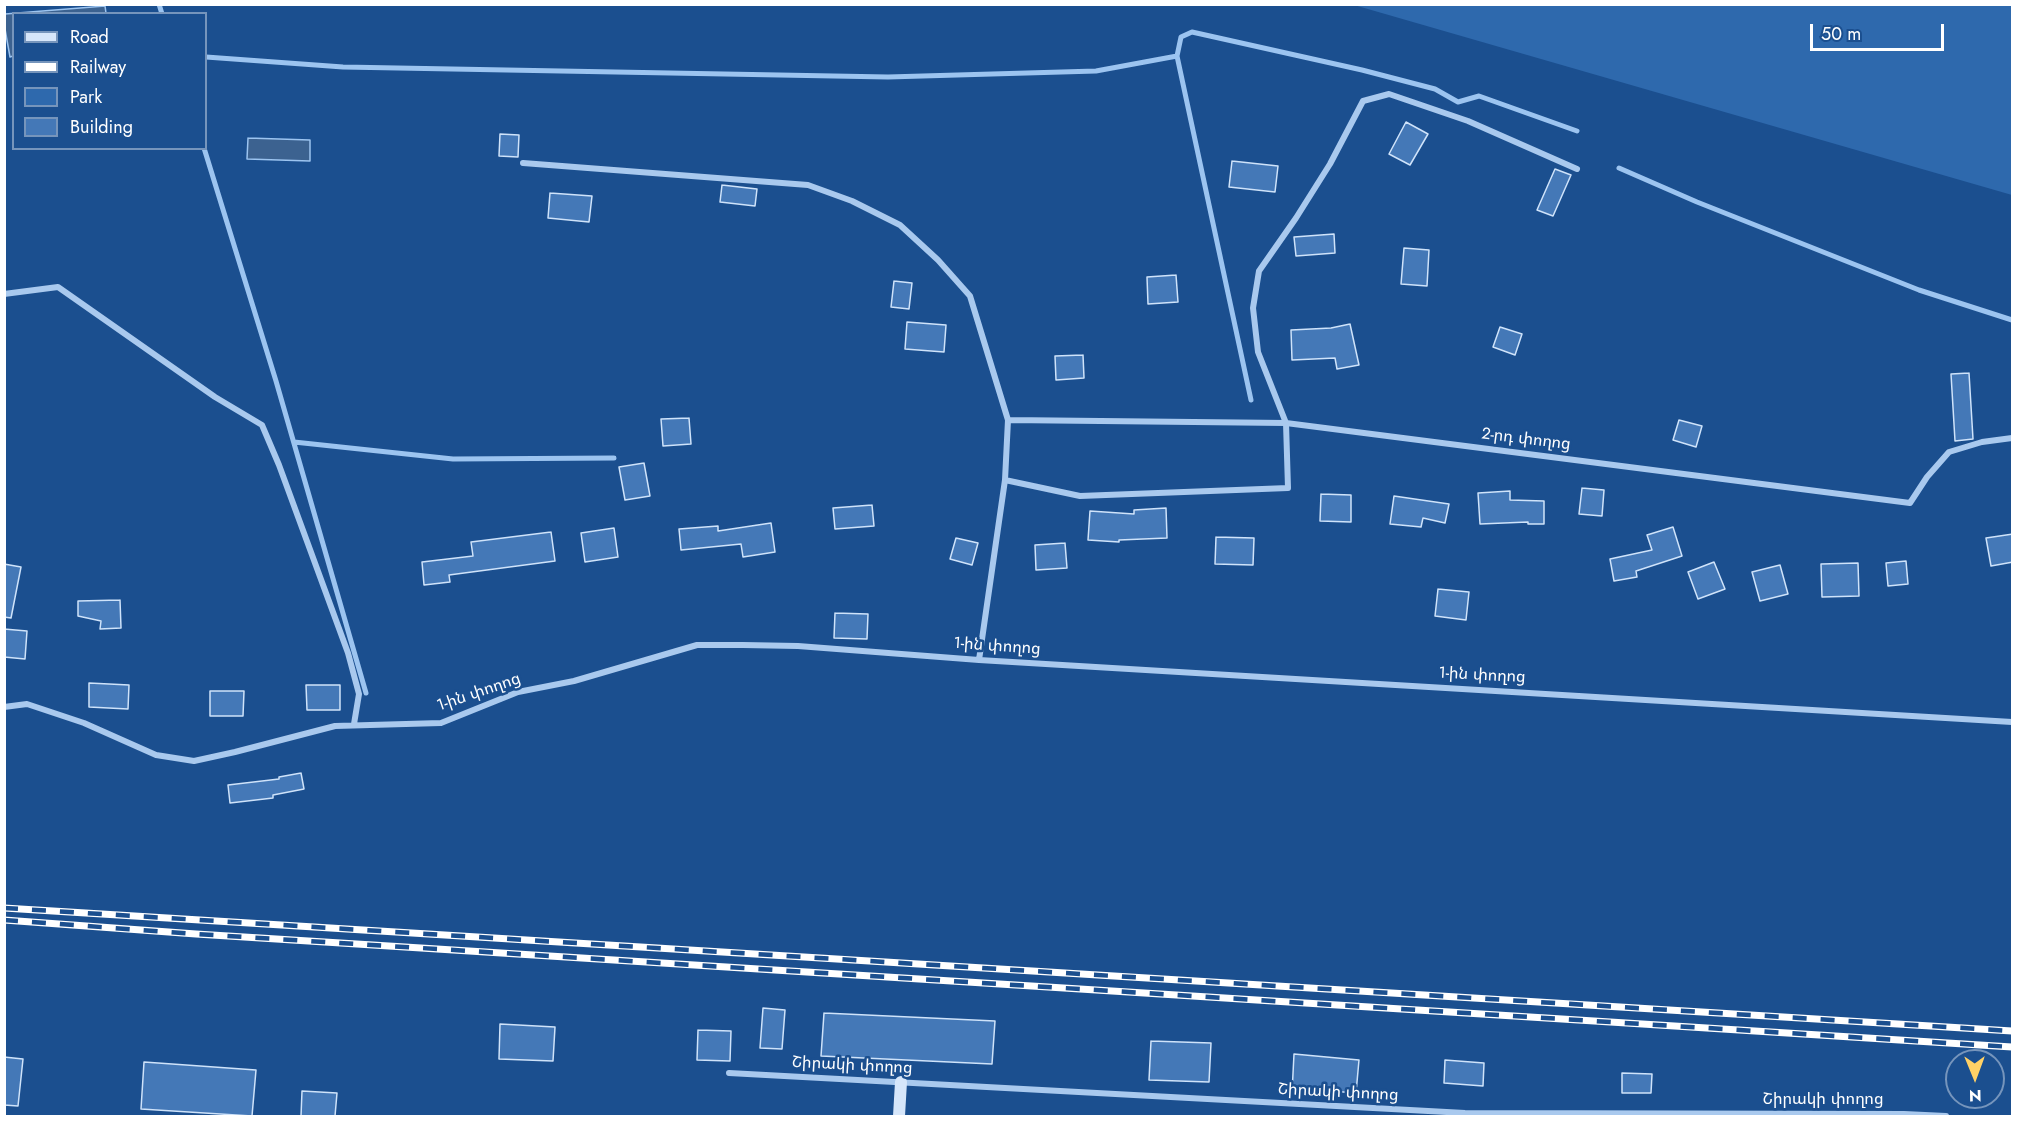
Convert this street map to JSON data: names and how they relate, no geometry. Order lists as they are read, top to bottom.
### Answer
{
  "streets": {
    "street": ["2-րդ փողոց", "1-ին փողոց", "Շիրակի փողոց"]
  },
  "legend": [
    "Road",
    "Railway",
    "Park",
    "Building"
  ],
  "scale_bar": "50 m",
  "north": "bottom"
}
